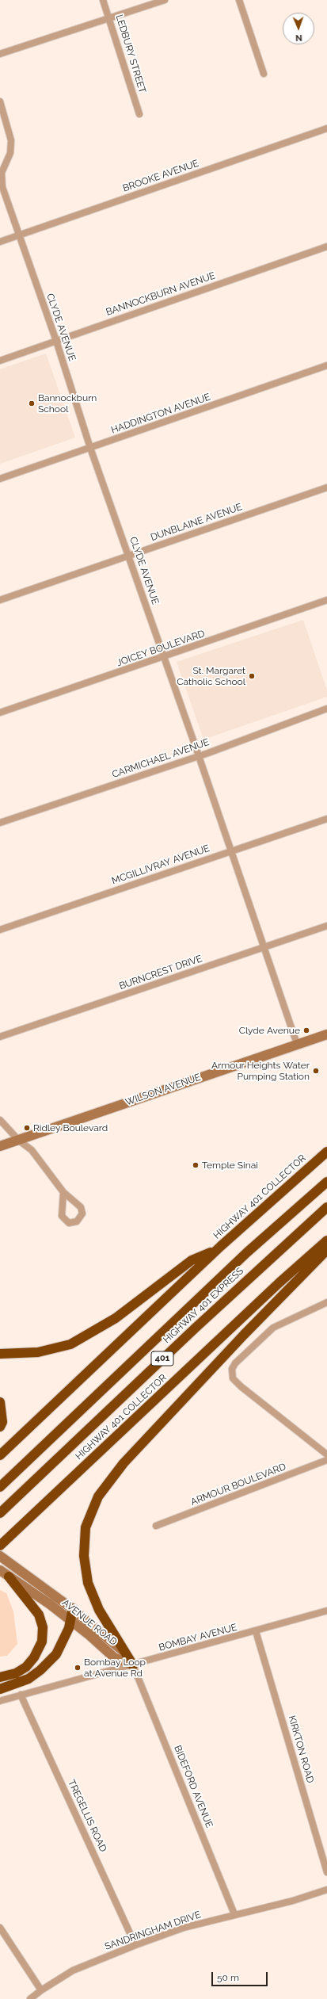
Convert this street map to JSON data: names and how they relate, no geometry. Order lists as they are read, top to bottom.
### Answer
{
  "streets": {
    "highway": ["HIGHWAY 401 COLLECTOR", "HIGHWAY 401 EXPRESS", "401"],
    "main road": ["WILSON AVENUE", "AVENUE ROAD"],
    "street": [
      "LEDBURY STREET",
      "BROOKE AVENUE",
      "BANNOCKBURN AVENUE",
      "CLYDE AVENUE",
      "HADDINGTON AVENUE",
      "DUNBLAINE AVENUE",
      "JOICEY BOULEVARD",
      "CARMICHAEL AVENUE",
      "MCGILLIVRAY AVENUE",
      "BURNCREST DRIVE",
      "ARMOUR BOULEVARD",
      "BOMBAY AVENUE",
      "KIRKTON ROAD",
      "BIDEFORD AVENUE",
      "TREGELLIS ROAD",
      "SANDRINGHAM DRIVE"
    ]
  },
  "crossings": [
    ["BROOKE AVENUE", "CLYDE AVENUE"],
    ["BANNOCKBURN AVENUE", "CLYDE AVENUE"],
    ["CLYDE AVENUE", "HADDINGTON AVENUE"],
    ["CLYDE AVENUE", "DUNBLAINE AVENUE"],
    ["CLYDE AVENUE", "JOICEY BOULEVARD"],
    ["CLYDE AVENUE", "CARMICHAEL AVENUE"],
    ["CLYDE AVENUE", "MCGILLIVRAY AVENUE"],
    ["CLYDE AVENUE", "BURNCREST DRIVE"],
    ["CLYDE AVENUE", "WILSON AVENUE"],
    ["AVENUE ROAD", "BOMBAY AVENUE"],
    ["AVENUE ROAD", "BIDEFORD AVENUE"],
    ["BOMBAY AVENUE", "KIRKTON ROAD"],
    ["BOMBAY AVENUE", "BIDEFORD AVENUE"],
    ["BOMBAY AVENUE", "TREGELLIS ROAD"],
    ["BIDEFORD AVENUE", "SANDRINGHAM DRIVE"],
    ["TREGELLIS ROAD", "SANDRINGHAM DRIVE"]
  ],
  "places": [
    "Bannockburn School",
    "St. Margaret Catholic School",
    "Clyde Avenue",
    "Armour Heights Water Pumping Station",
    "Ridley Boulevard",
    "Temple Sinai",
    "Bombay Loop at Avenue Rd"
  ],
  "scale_bar": "50 m",
  "north": "bottom"
}
